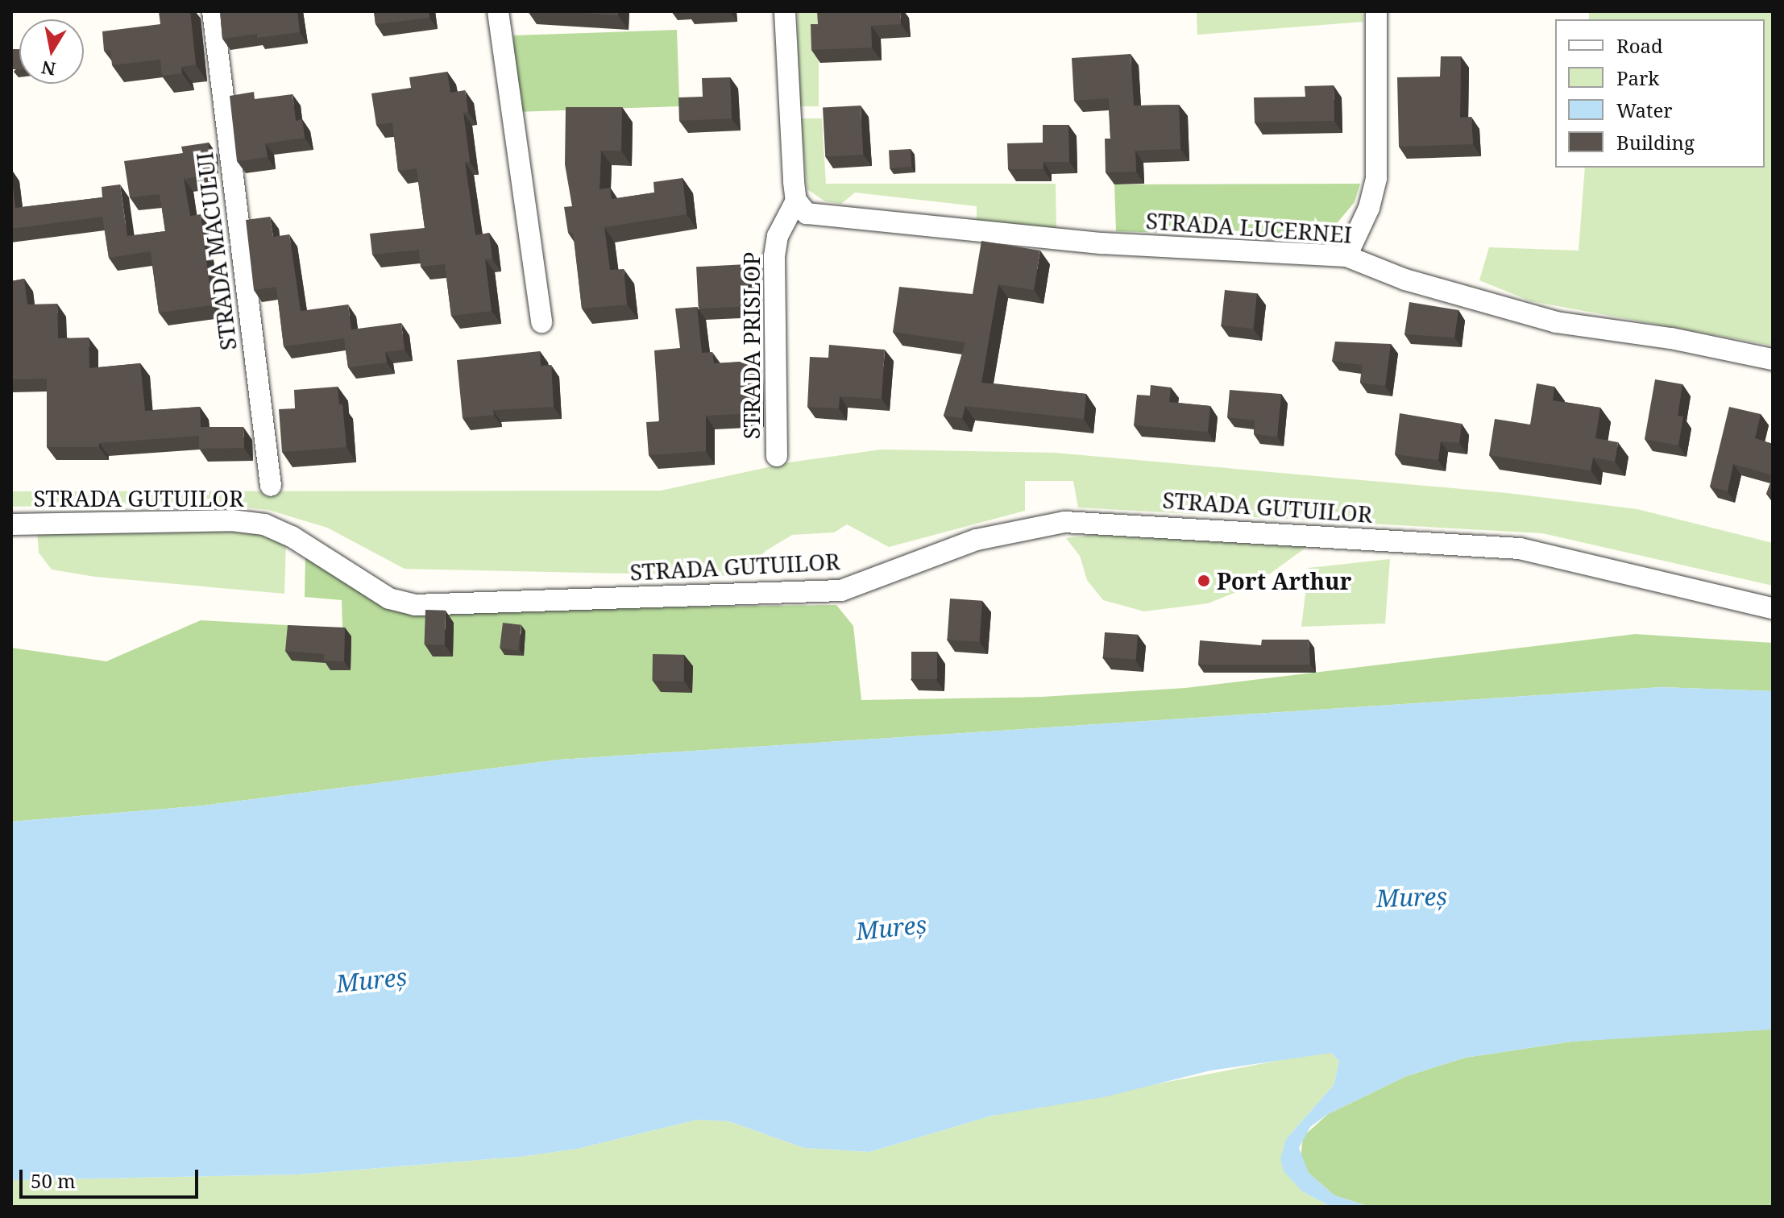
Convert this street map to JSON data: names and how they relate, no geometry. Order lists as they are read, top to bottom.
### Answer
{
  "streets": {
    "street": [
      "STRADA LUCERNEI",
      "STRADA MACULUI",
      "STRADA PRISLOP",
      "STRADA GUTUILOR"
    ]
  },
  "crossings": [
    ["STRADA LUCERNEI", "STRADA PRISLOP"]
  ],
  "water": ["Mureș"],
  "places": ["Port Arthur"],
  "legend": [
    "Road",
    "Park",
    "Water",
    "Building"
  ],
  "scale_bar": "50 m",
  "north": "bottom"
}
